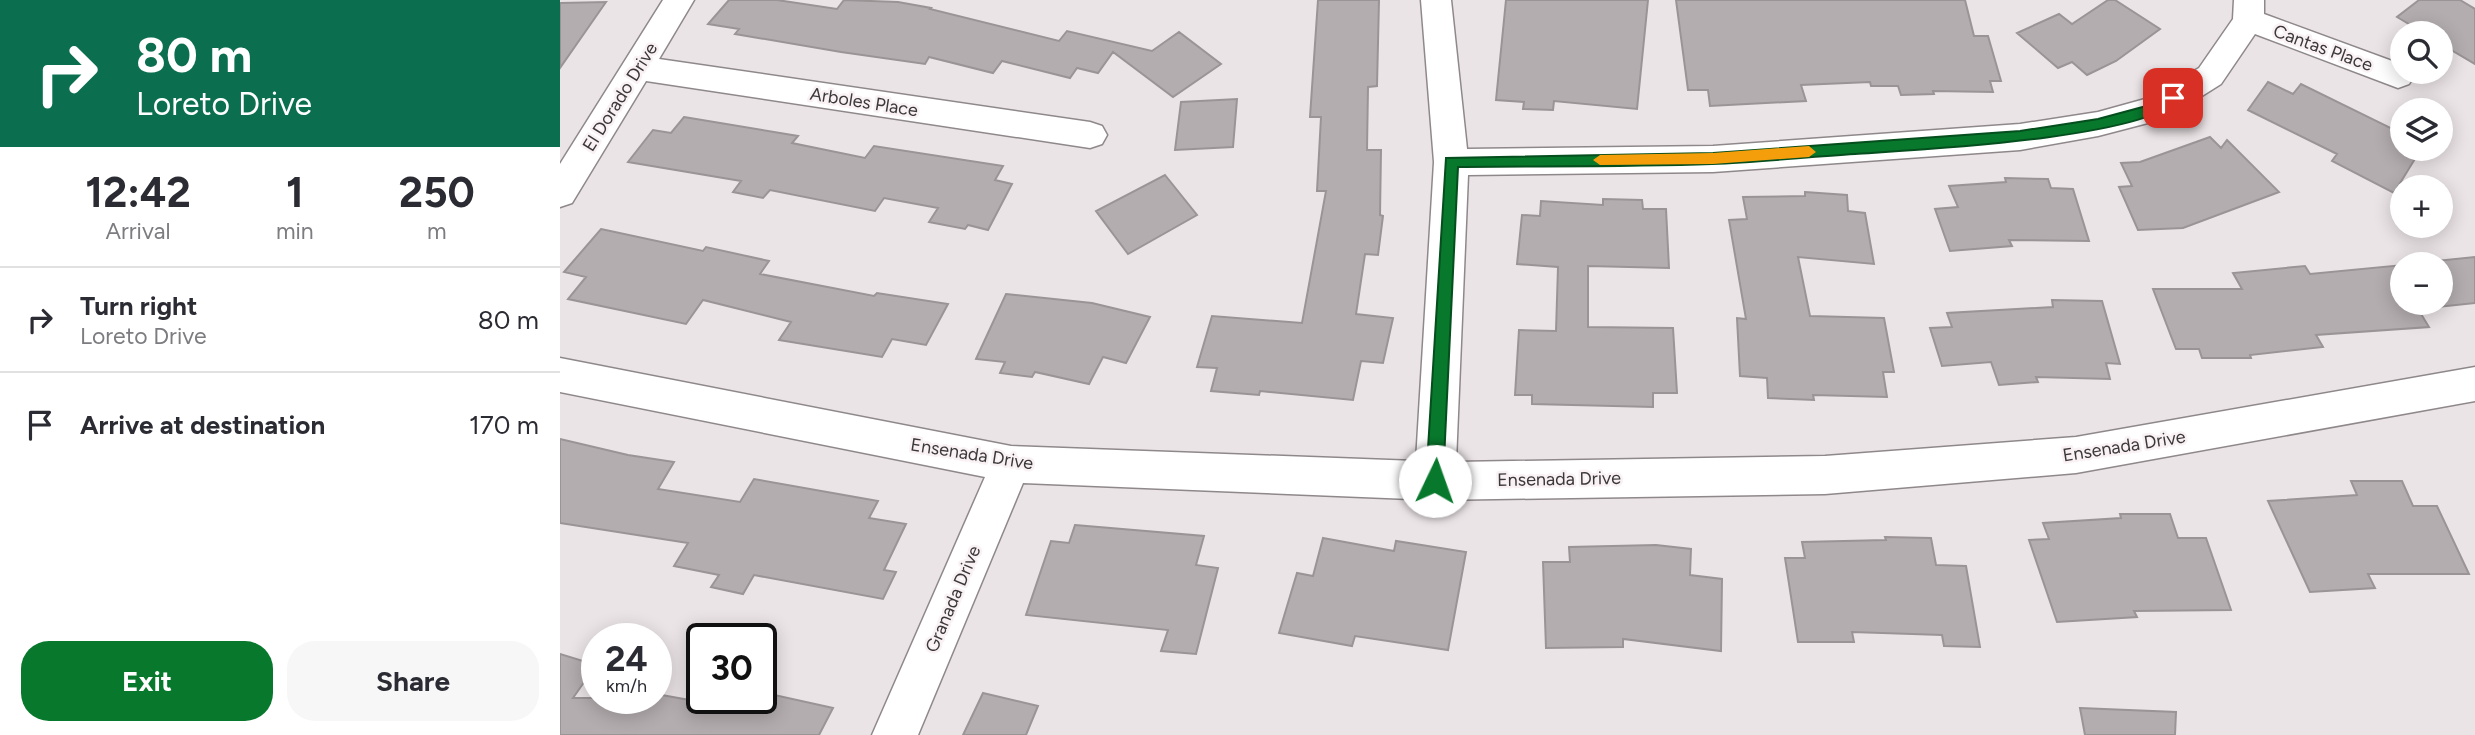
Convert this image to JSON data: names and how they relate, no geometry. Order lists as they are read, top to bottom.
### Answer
{
  "streets": {
    "street": [
      "Cantas Place",
      "El Dorado Drive",
      "Arboles Place",
      "Ensenada Drive",
      "Granada Drive"
    ]
  },
  "crossings": [
    ["El Dorado Drive", "Arboles Place"],
    ["Ensenada Drive", "Granada Drive"]
  ],
  "page": {
    "turn": ["80 m", "Loreto Drive"],
    "map_buttons": ["+", "−"],
    "eta": [
      "12:42",
      "Arrival",
      "1",
      "min",
      "250",
      "m"
    ],
    "list": [
      {
        "name": "Turn right",
        "note": "Loreto Drive",
        "value": "80 m"
      },
      {
        "name": "Arrive at destination",
        "value": "170 m"
      }
    ],
    "speed": "24 km/h",
    "limit": "30",
    "buttons": ["Exit", "Share"]
  }
}
